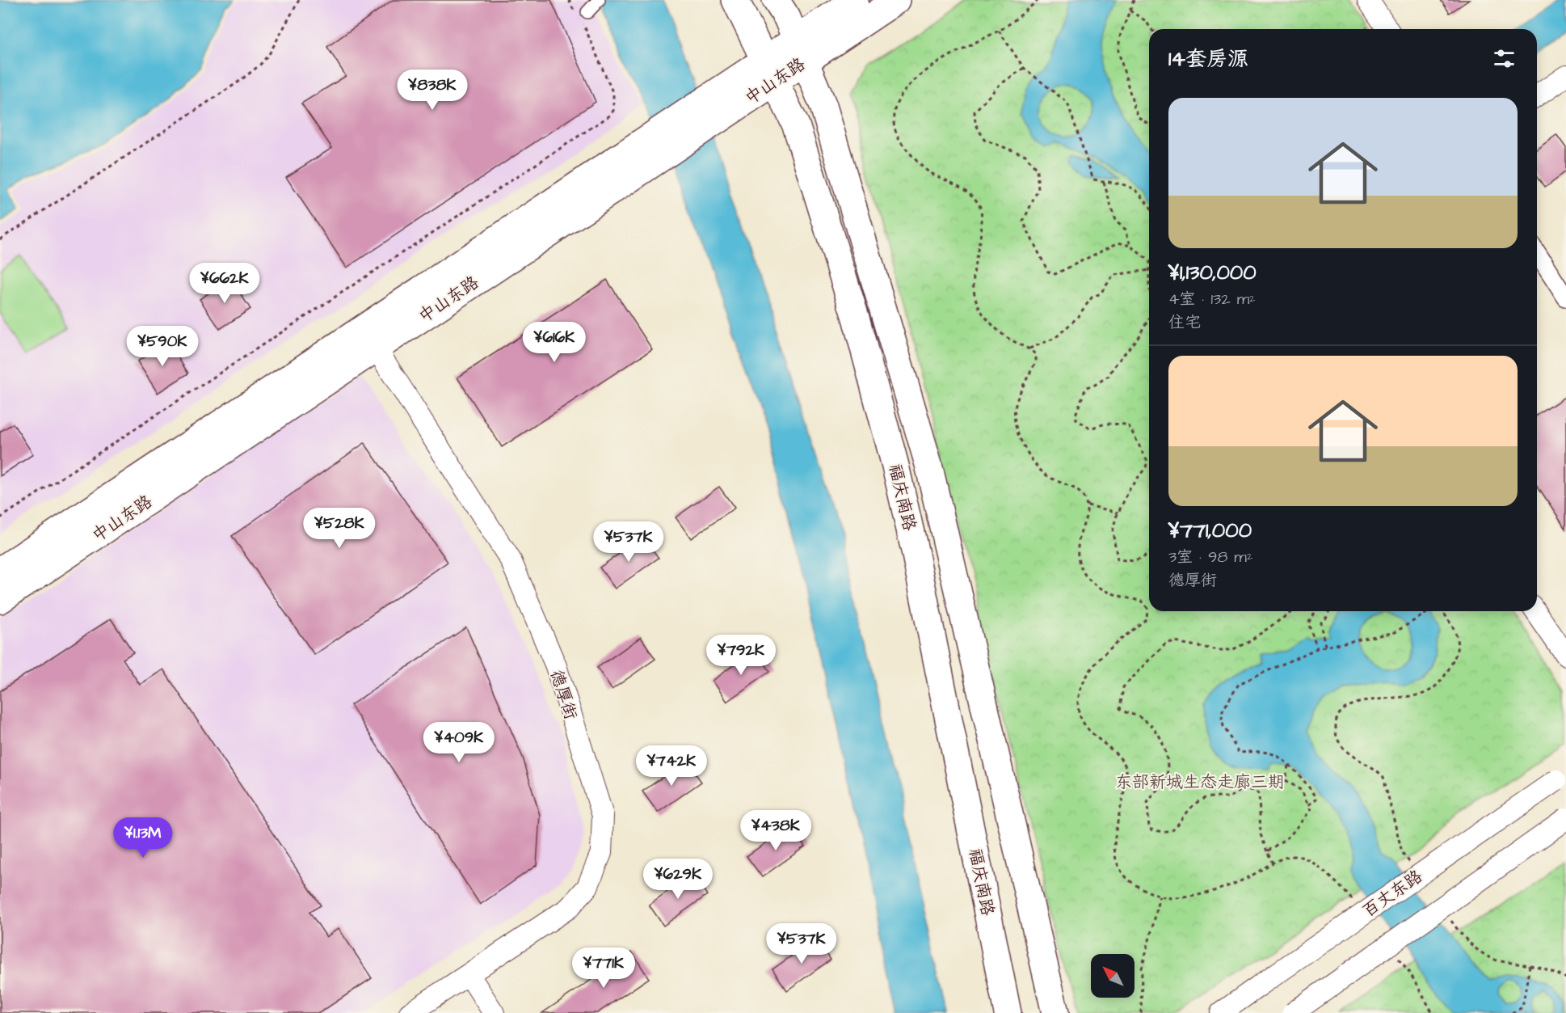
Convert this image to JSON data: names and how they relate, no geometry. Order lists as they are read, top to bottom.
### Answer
{
  "streets": {
    "main road": ["中山东路", "福庆南路"],
    "street": ["德厚街", "百丈东路"]
  },
  "crossings": [
    ["中山东路", "福庆南路"],
    ["中山东路", "德厚街"]
  ],
  "parks": ["东部新城生态走廊三期"],
  "north": "top left",
  "page": {
    "heading": "14套房源",
    "price": [
      "¥838K",
      "¥662K",
      "¥616K",
      "¥590K",
      "¥528K",
      "¥537K",
      "¥792K",
      "¥409K",
      "¥742K",
      "¥438K",
      "¥1.13M",
      "¥629K",
      "¥537K",
      "¥771K"
    ],
    "list": [
      {
        "name": "¥1,130,000",
        "note": "4室 · 132 m² · 住宅"
      },
      {
        "name": "¥771,000",
        "note": "3室 · 98 m² · 德厚街"
      }
    ]
  }
}
